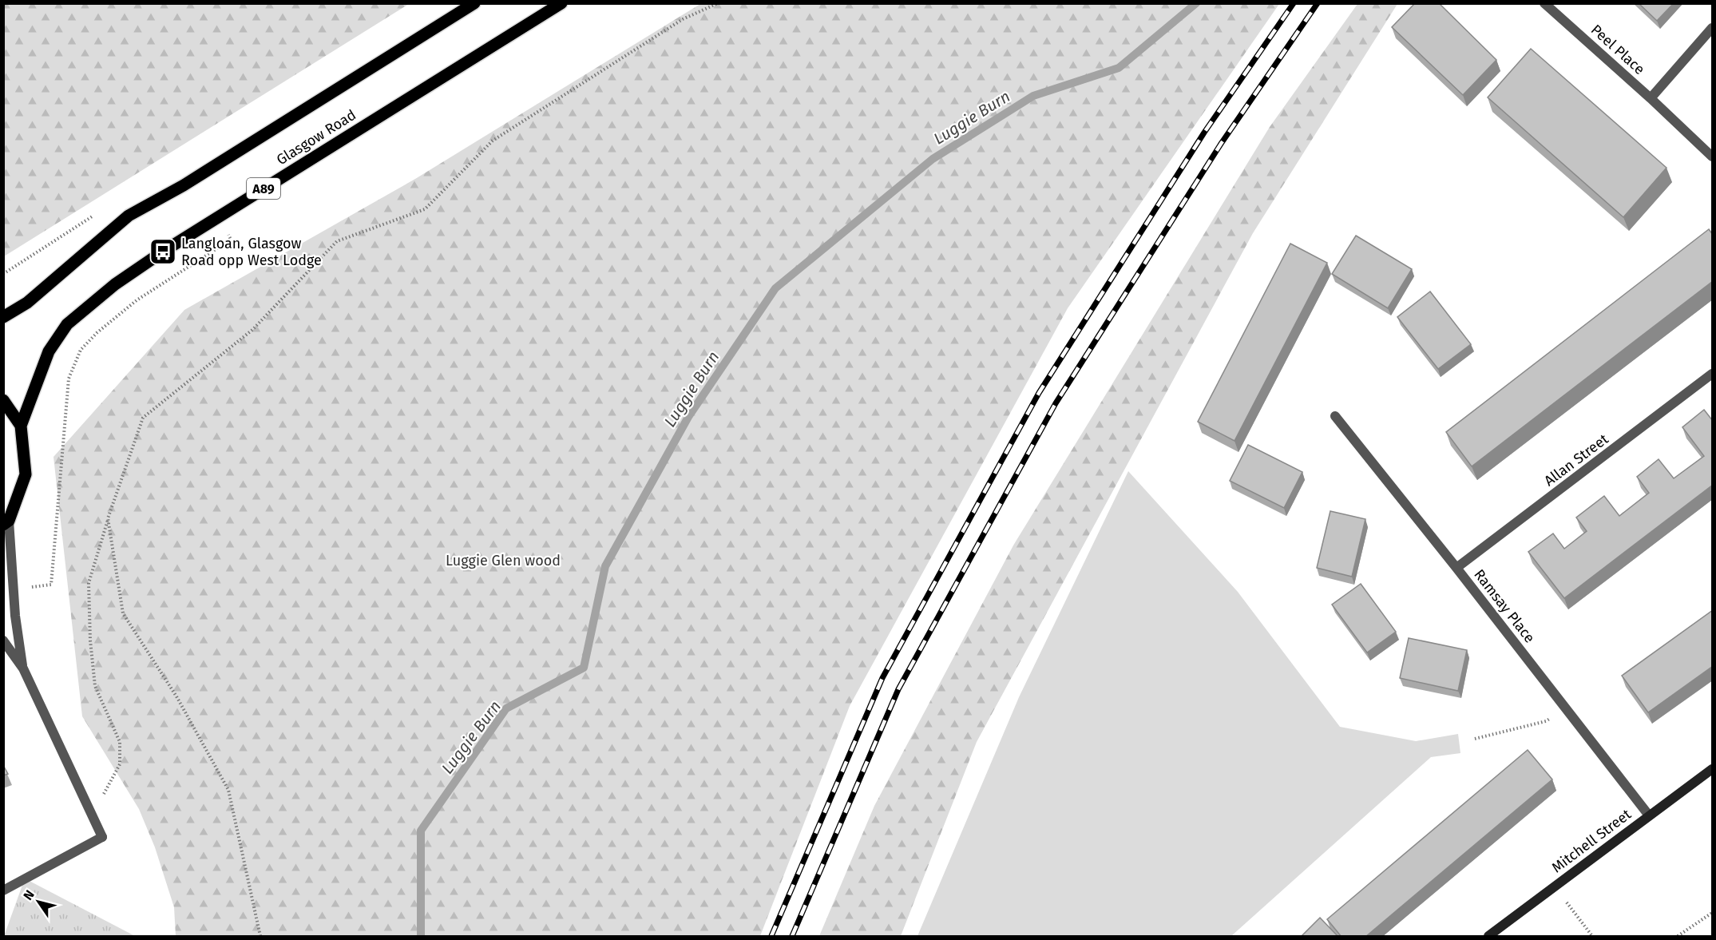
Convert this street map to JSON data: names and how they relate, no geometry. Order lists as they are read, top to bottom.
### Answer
{
  "streets": {
    "main road": ["Glasgow Road", "A89"],
    "street": [
      "Peel Place",
      "Allan Street",
      "Ramsay Place",
      "Mitchell Street"
    ]
  },
  "crossings": [
    ["Allan Street", "Ramsay Place"],
    ["Ramsay Place", "Mitchell Street"]
  ],
  "water": ["Luggie Burn"],
  "parks": ["Luggie Glen wood"],
  "places": {
    "bus stop": ["Langloan, Glasgow Road opp West Lodge"]
  },
  "north": "top left"
}
